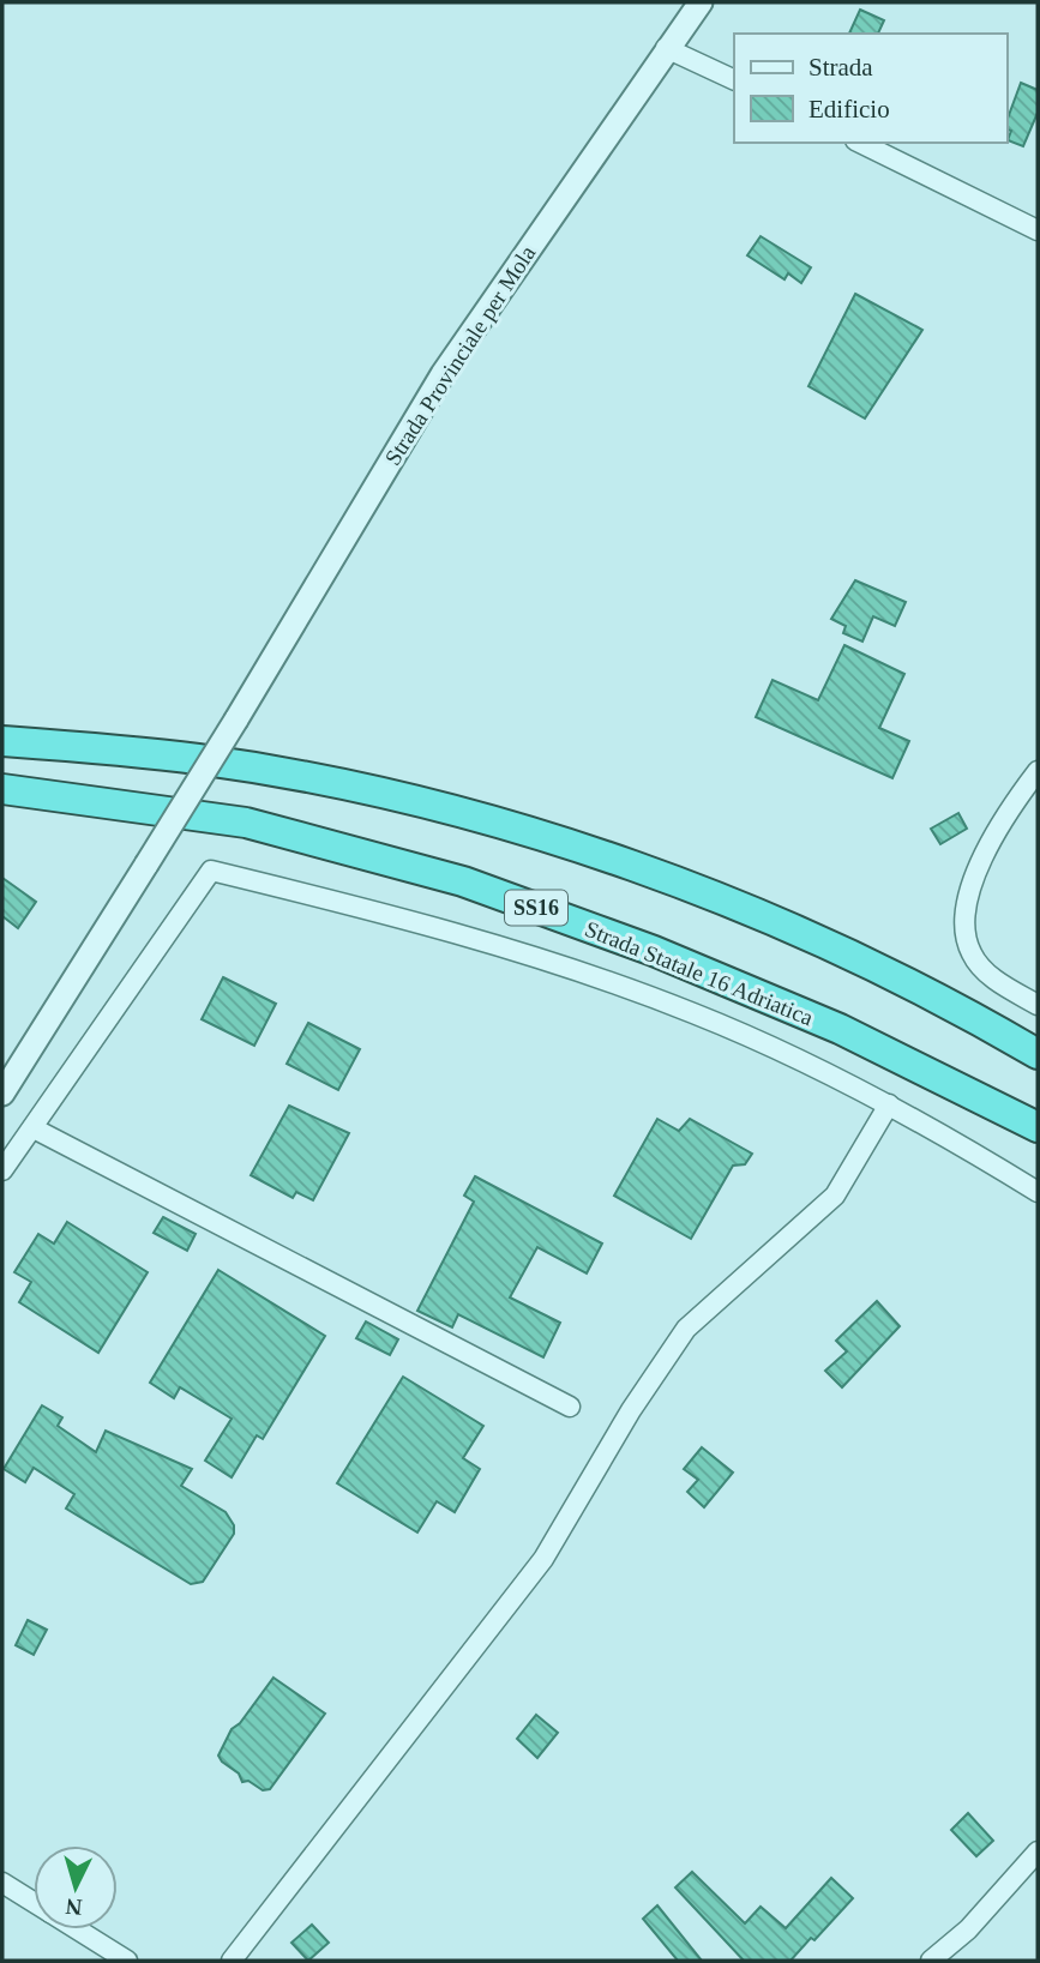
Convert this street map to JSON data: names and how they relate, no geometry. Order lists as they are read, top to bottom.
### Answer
{
  "streets": {
    "highway": ["SS16", "Strada Statale 16 Adriatica"],
    "street": ["Strada Provinciale per Mola"]
  },
  "legend": ["Strada", "Edificio"],
  "north": "bottom"
}
